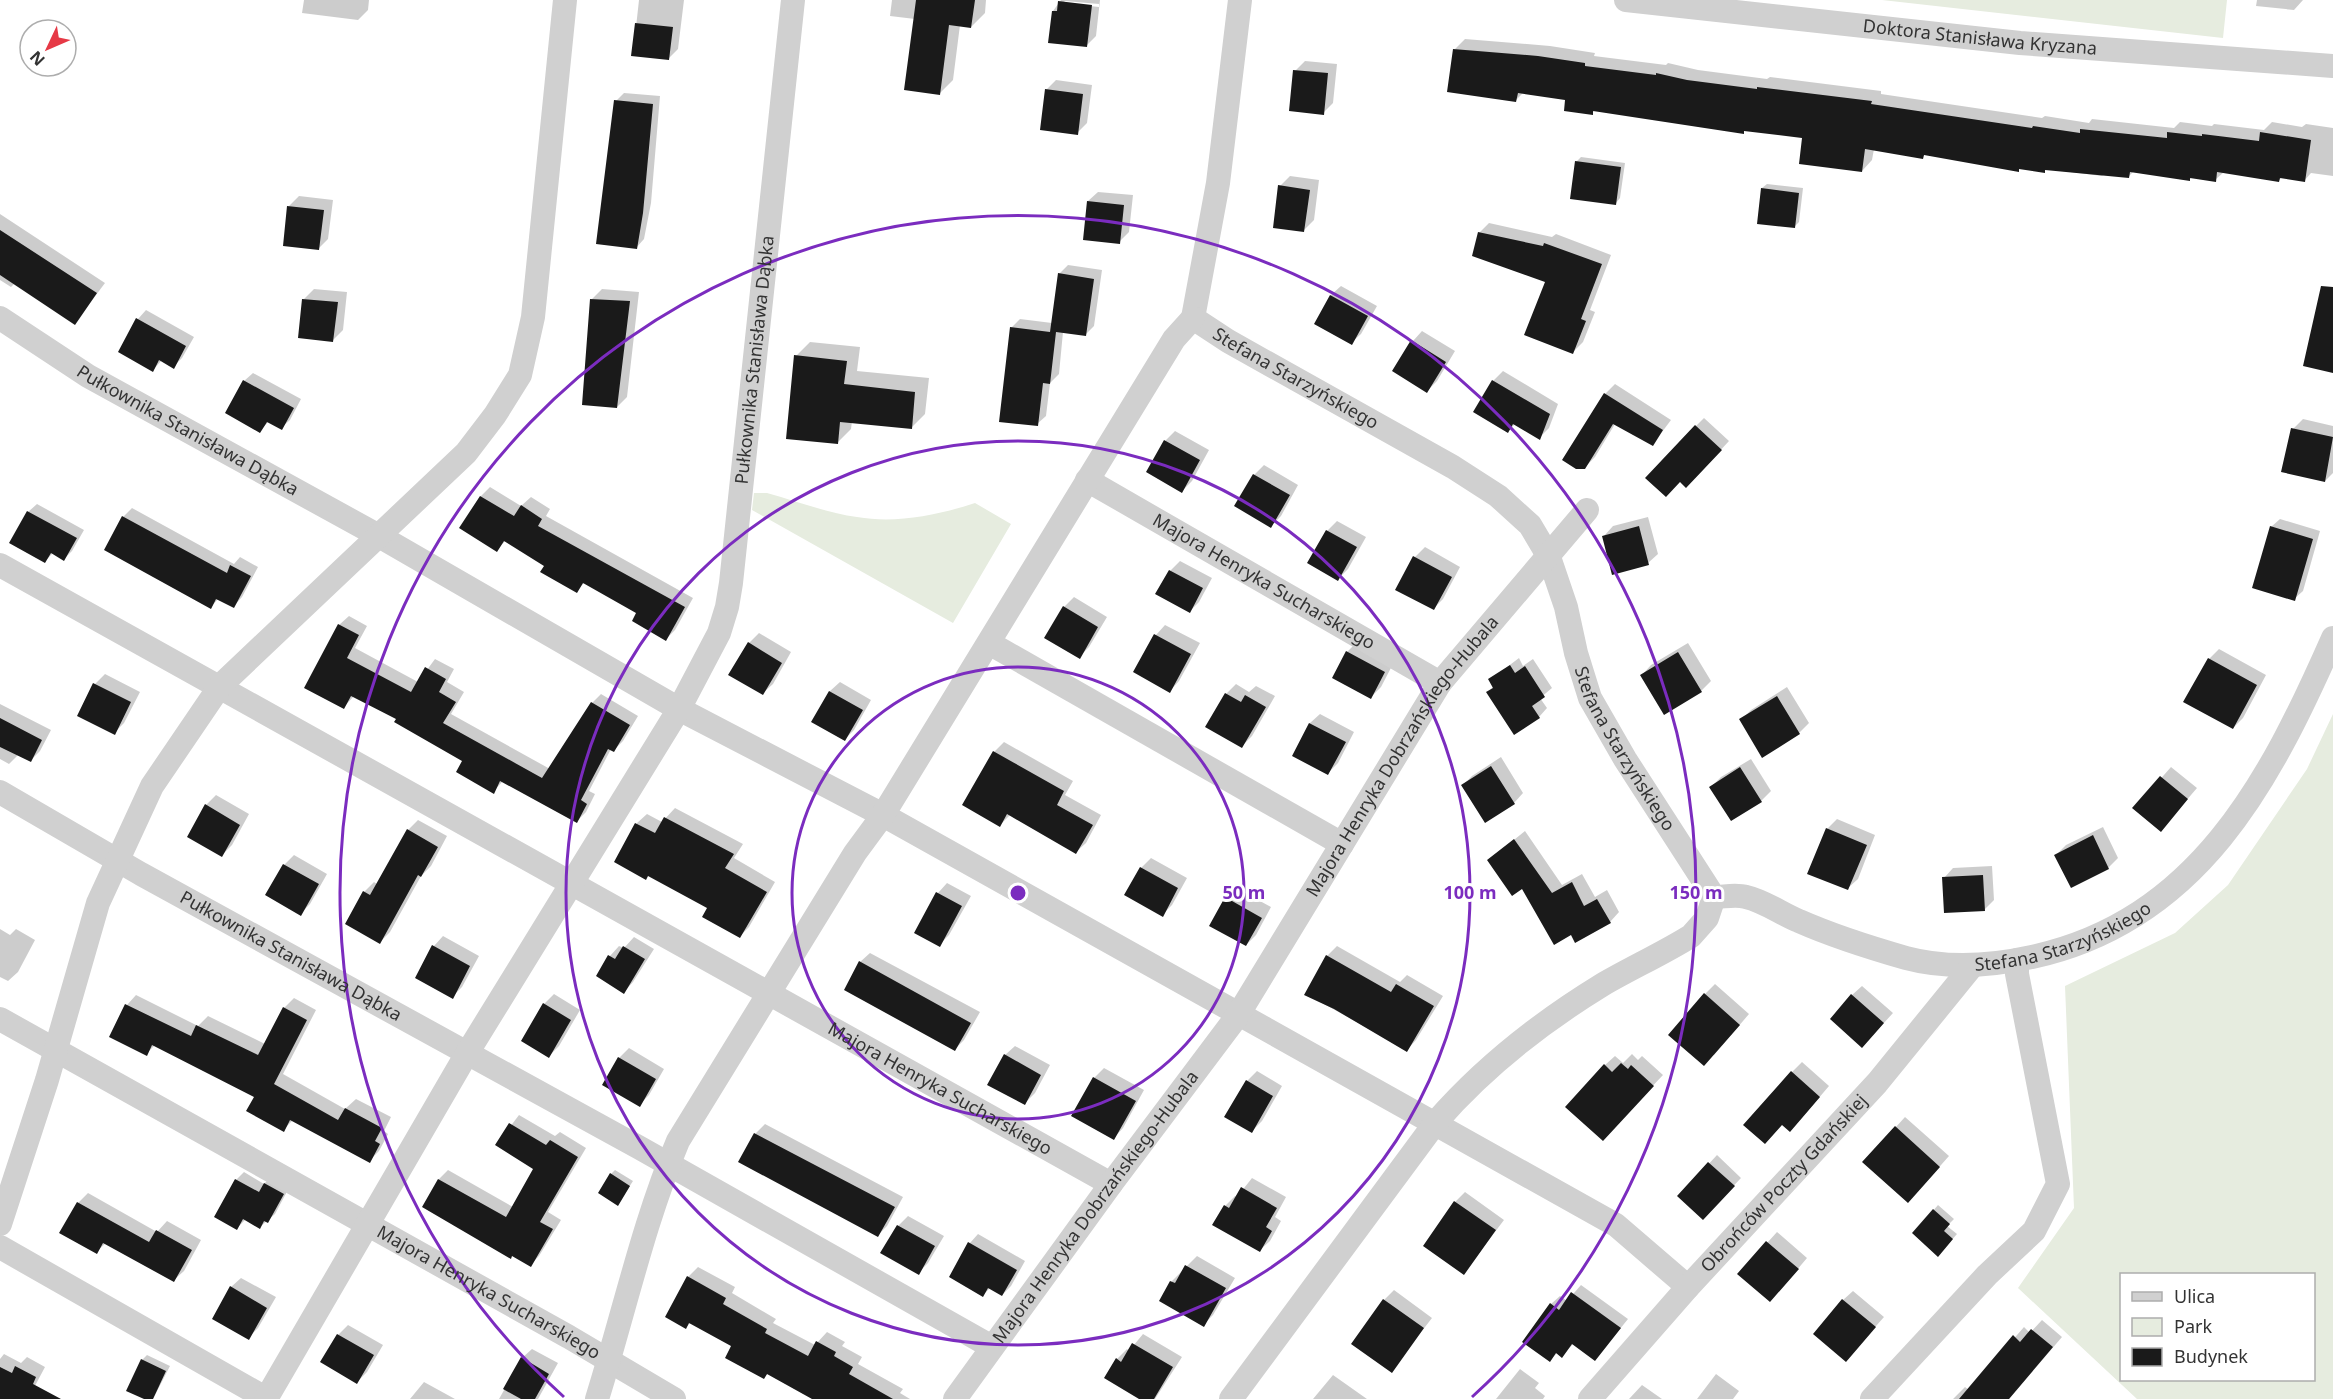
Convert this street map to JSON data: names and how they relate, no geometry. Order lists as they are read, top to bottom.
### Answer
{
  "streets": {
    "street": [
      "Doktora Stanisława Kryzana",
      "Pułkownika Stanisława Dąbka",
      "Stefana Starzyńskiego",
      "Majora Henryka Sucharskiego",
      "Majora Henryka Dobrzańskiego-Hubala",
      "Obrońców Poczty Gdańskiej"
    ]
  },
  "crossings": [
    ["Pułkownika Stanisława Dąbka", "Majora Henryka Sucharskiego"],
    ["Stefana Starzyńskiego", "Majora Henryka Sucharskiego"],
    ["Stefana Starzyńskiego", "Majora Henryka Dobrzańskiego-Hubala"],
    ["Stefana Starzyńskiego", "Obrońców Poczty Gdańskiej"],
    ["Majora Henryka Sucharskiego", "Majora Henryka Dobrzańskiego-Hubala"]
  ],
  "legend": ["Ulica", "Park", "Budynek"],
  "north": "bottom left",
  "rings": ["50 m", "100 m", "150 m"]
}
